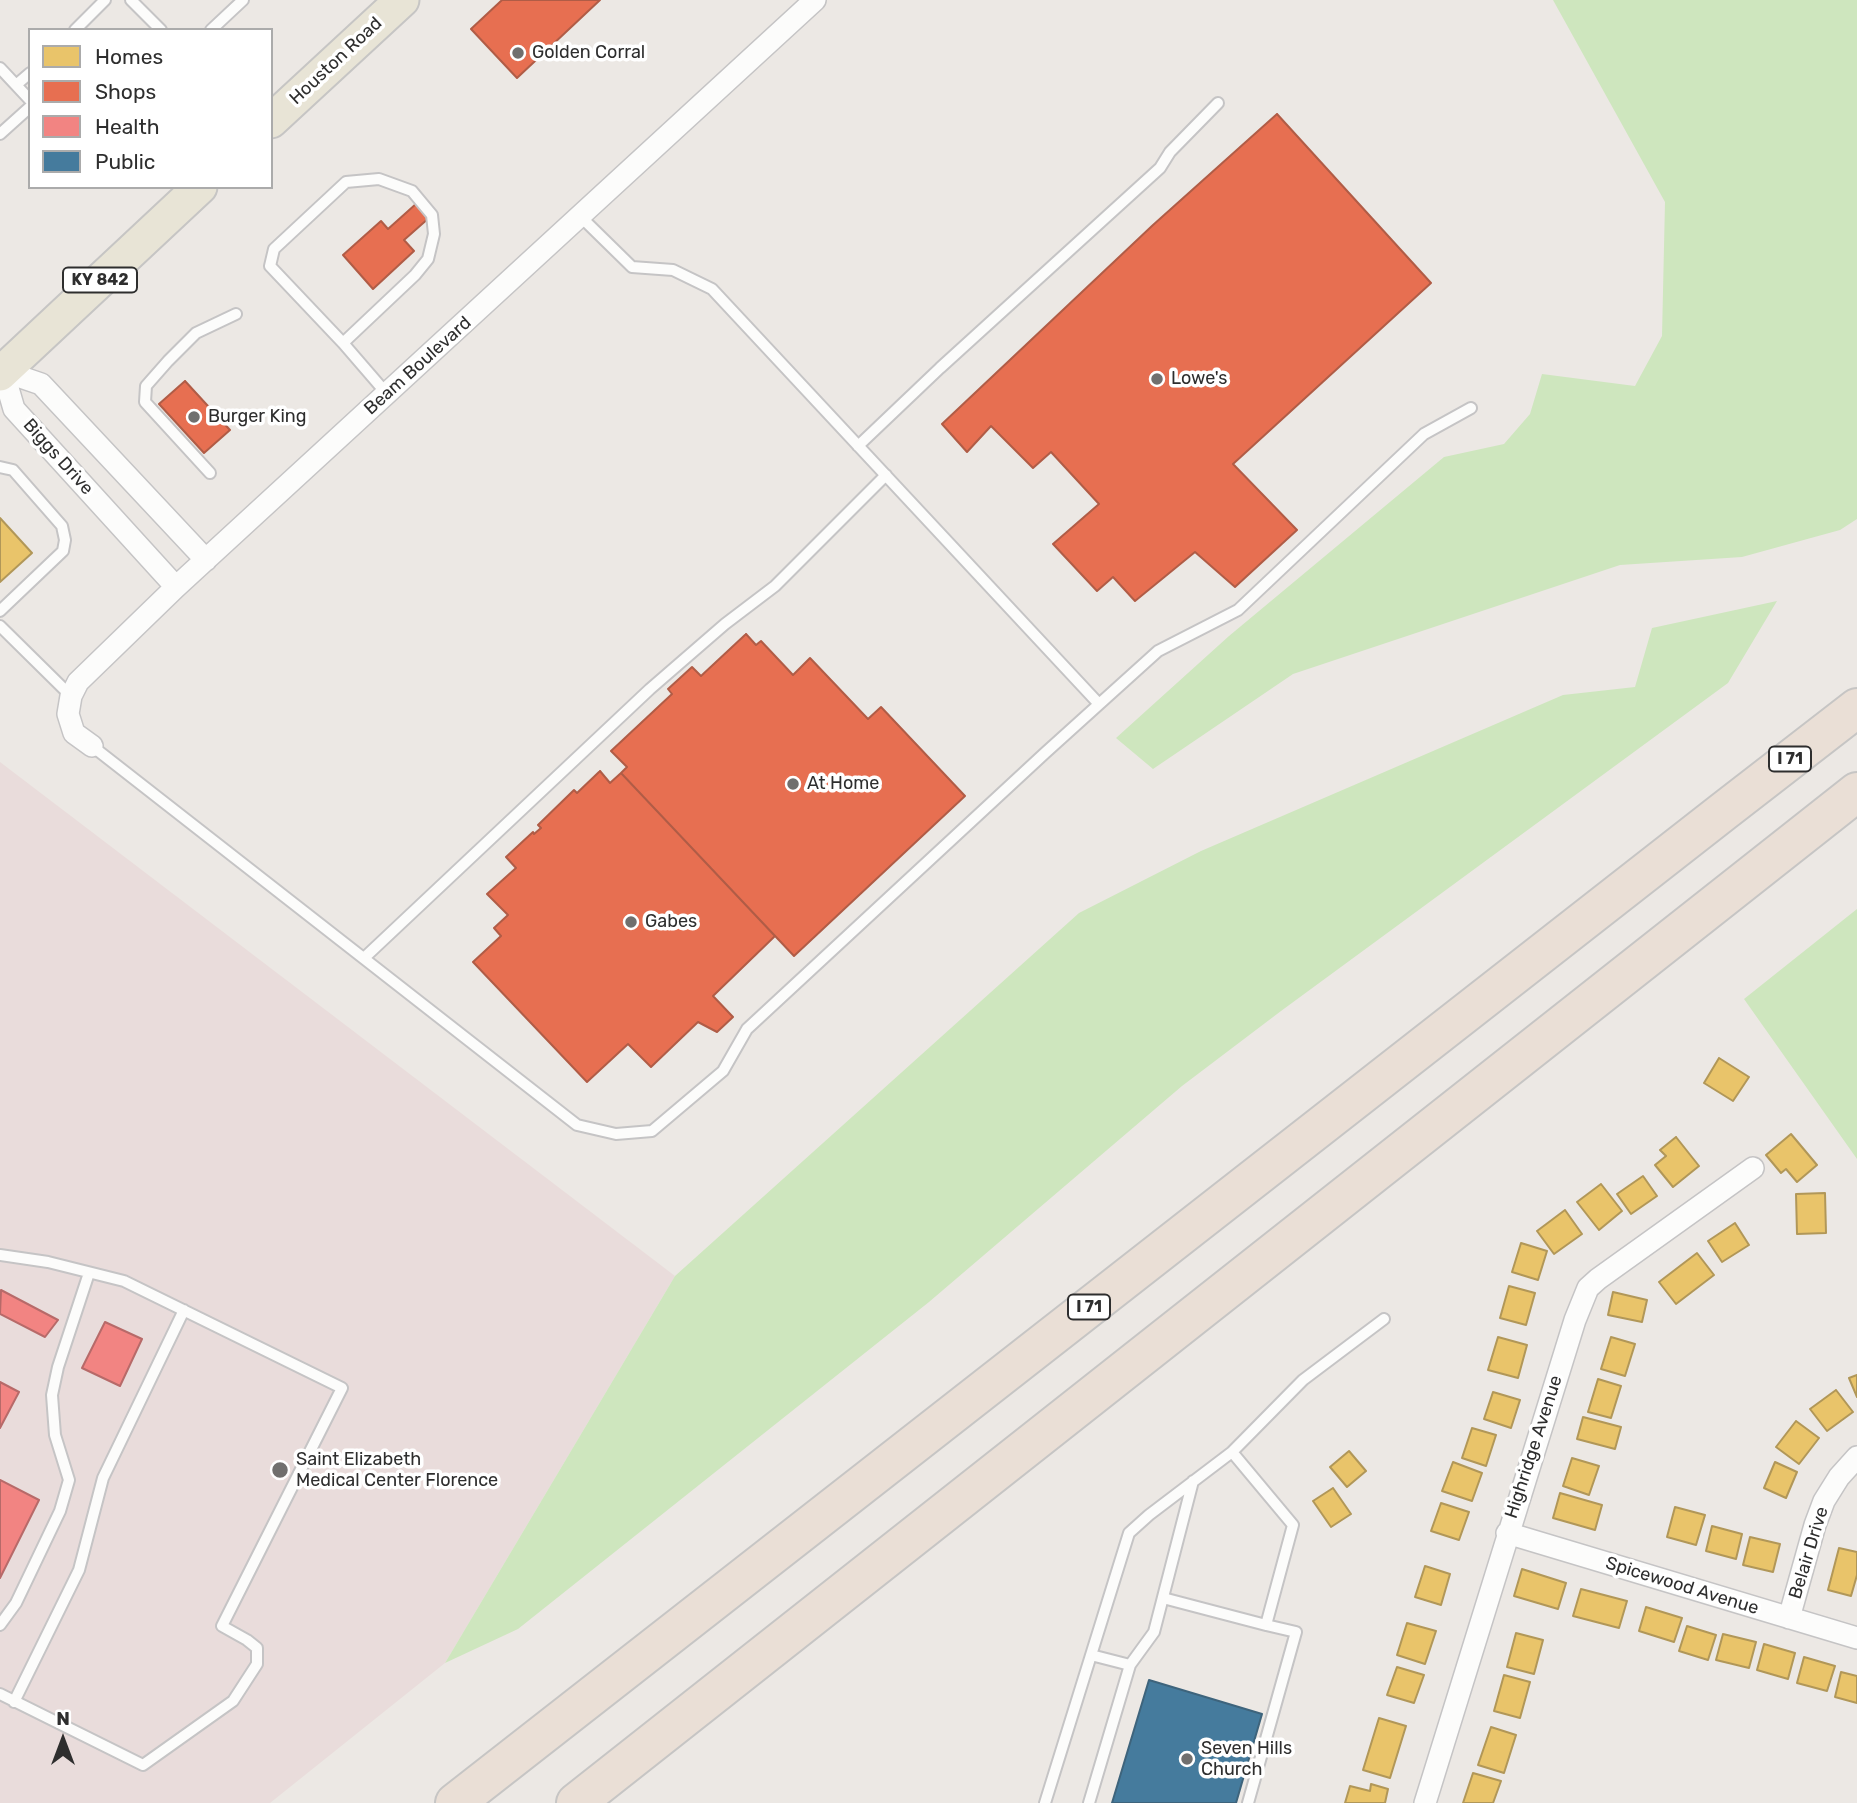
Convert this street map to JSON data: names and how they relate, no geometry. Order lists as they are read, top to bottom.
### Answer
{
  "streets": {
    "highway": ["I 71"],
    "main road": ["Houston Road", "KY 842"],
    "street": [
      "Beam Boulevard",
      "Biggs Drive",
      "Highridge Avenue",
      "Belair Drive",
      "Spicewood Avenue"
    ]
  },
  "crossings": [
    ["KY 842", "Biggs Drive"],
    ["Beam Boulevard", "Biggs Drive"],
    ["Highridge Avenue", "Spicewood Avenue"],
    ["Belair Drive", "Spicewood Avenue"]
  ],
  "places": [
    "Golden Corral",
    "Lowe's",
    "Burger King",
    "At Home",
    "Gabes",
    "Saint Elizabeth Medical Center Florence",
    "Seven Hills Church"
  ],
  "legend": [
    "Homes",
    "Shops",
    "Health",
    "Public"
  ],
  "north": "top"
}
